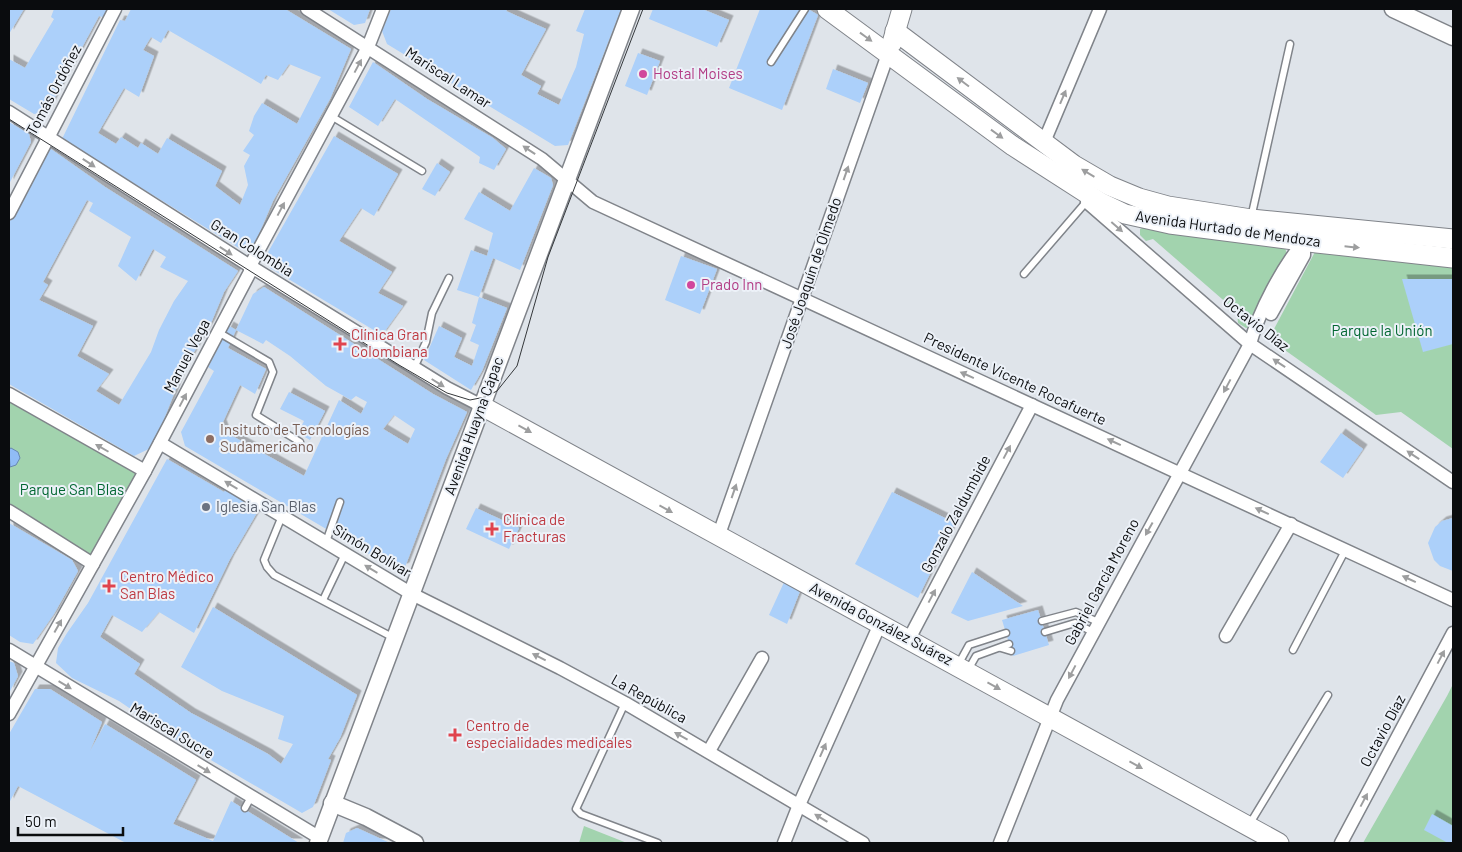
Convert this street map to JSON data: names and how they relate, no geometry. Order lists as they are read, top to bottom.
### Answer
{
  "streets": {
    "main road": ["Avenida Hurtado de Mendoza", "José Joaquín de Olmedo", "Avenida González Suárez"],
    "street": [
      "Mariscal Lamar",
      "Tomás Ordóñez",
      "Gran Colombia",
      "Octavio Díaz",
      "Manuel Vega",
      "Presidente Vicente Rocafuerte",
      "Avenida Huayna Cápac",
      "Gonzalo Zaldumbide",
      "Simón Bolívar",
      "Gabriel García Moreno",
      "La República",
      "Mariscal Sucre"
    ]
  },
  "crossings": [
    ["Mariscal Lamar", "Manuel Vega"],
    ["Mariscal Lamar", "Presidente Vicente Rocafuerte"],
    ["Mariscal Lamar", "Avenida Huayna Cápac"],
    ["Tomás Ordóñez", "Gran Colombia"],
    ["Avenida Hurtado de Mendoza", "José Joaquín de Olmedo"],
    ["Avenida Hurtado de Mendoza", "Octavio Díaz"],
    ["Avenida Hurtado de Mendoza", "Gabriel García Moreno"],
    ["Gran Colombia", "Manuel Vega"],
    ["Gran Colombia", "Avenida Huayna Cápac"],
    ["Gran Colombia", "Avenida González Suárez"],
    ["José Joaquín de Olmedo", "Presidente Vicente Rocafuerte"],
    ["José Joaquín de Olmedo", "Avenida González Suárez"],
    ["Octavio Díaz", "Gabriel García Moreno"],
    ["Manuel Vega", "Simón Bolívar"],
    ["Manuel Vega", "Mariscal Sucre"],
    ["Presidente Vicente Rocafuerte", "Avenida Huayna Cápac"],
    ["Presidente Vicente Rocafuerte", "Gonzalo Zaldumbide"],
    ["Presidente Vicente Rocafuerte", "Gabriel García Moreno"],
    ["Avenida Huayna Cápac", "Simón Bolívar"],
    ["Avenida Huayna Cápac", "Avenida González Suárez"],
    ["Avenida Huayna Cápac", "La República"],
    ["Avenida Huayna Cápac", "Mariscal Sucre"],
    ["Gonzalo Zaldumbide", "Avenida González Suárez"],
    ["Simón Bolívar", "La República"],
    ["Gabriel García Moreno", "Avenida González Suárez"]
  ],
  "one_way": [
    "Mariscal Lamar",
    "Gran Colombia",
    "José Joaquín de Olmedo",
    "Manuel Vega",
    "Presidente Vicente Rocafuerte",
    "Gonzalo Zaldumbide",
    "Simón Bolívar",
    "Gabriel García Moreno",
    "Avenida González Suárez",
    "La República",
    "Mariscal Sucre"
  ],
  "parks": ["Parque la Unión", "Parque San Blas"],
  "places": {
    "other": [
      "Hostal Moises",
      "Prado Inn",
      "Insituto de Tecnologías Sudamericano",
      "Iglesia San Blas"
    ],
    "health": [
      "Clínica Gran Colombiana",
      "Clínica de Fracturas",
      "Centro Médico San Blas",
      "Centro de especialidades medicales"
    ]
  },
  "scale_bar": "50 m"
}
